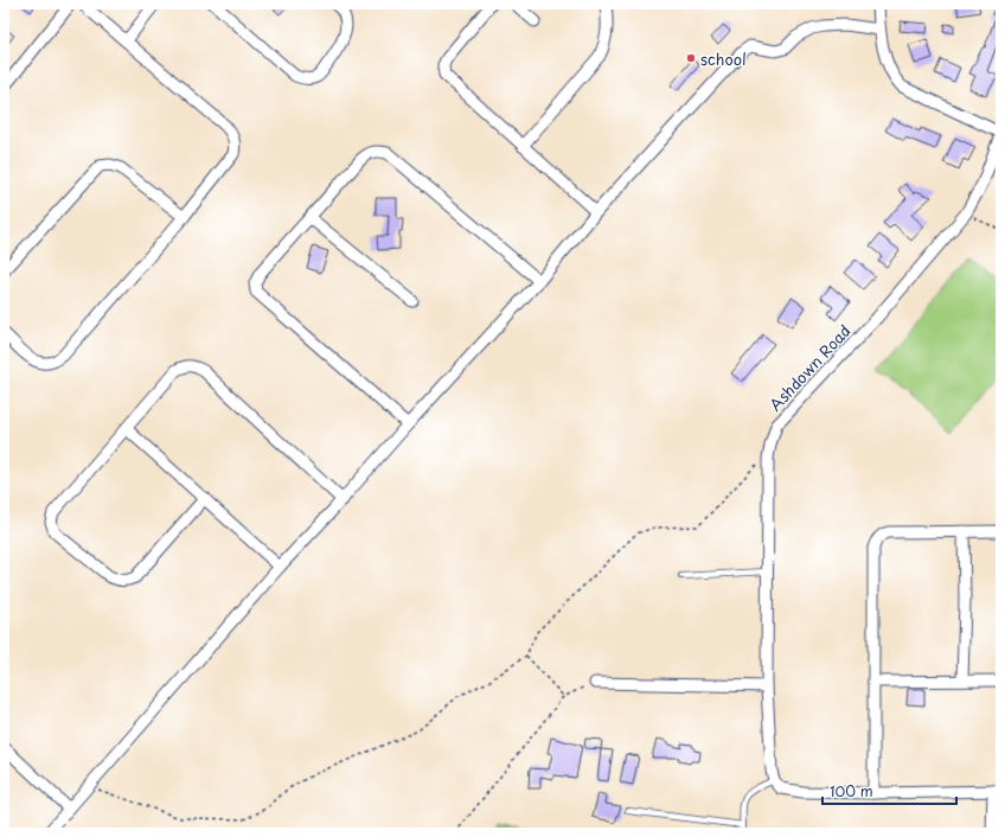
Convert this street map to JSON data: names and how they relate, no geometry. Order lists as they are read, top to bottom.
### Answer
{
  "streets": {
    "street": ["Ashdown Road"]
  },
  "places": ["school"],
  "scale_bar": "100 m"
}
